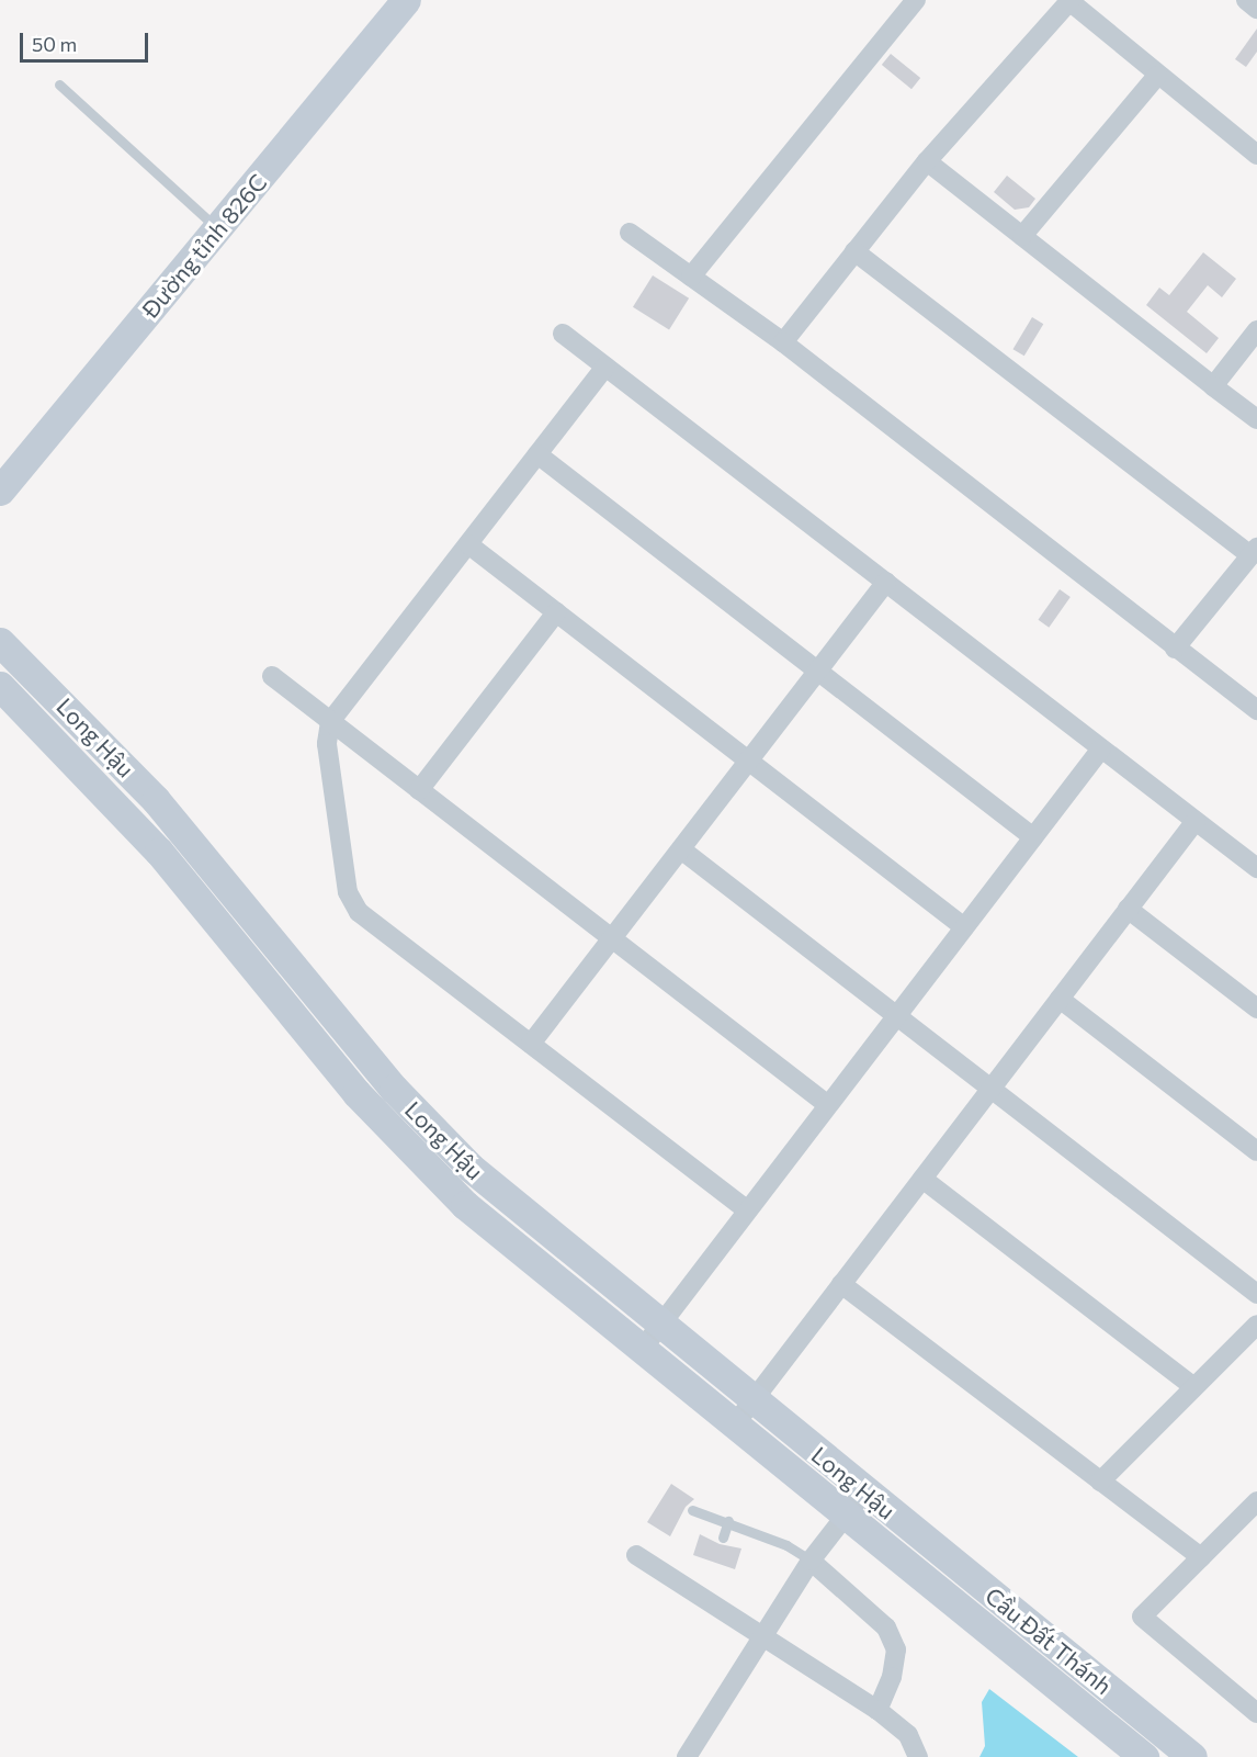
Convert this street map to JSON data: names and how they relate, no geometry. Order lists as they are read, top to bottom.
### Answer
{
  "streets": {
    "main road": ["Đường tỉnh 826C", "Long Hậu", "Cầu Đất Thánh"]
  },
  "crossings": [
    ["Long Hậu", "Cầu Đất Thánh"]
  ],
  "scale_bar": "50 m"
}
